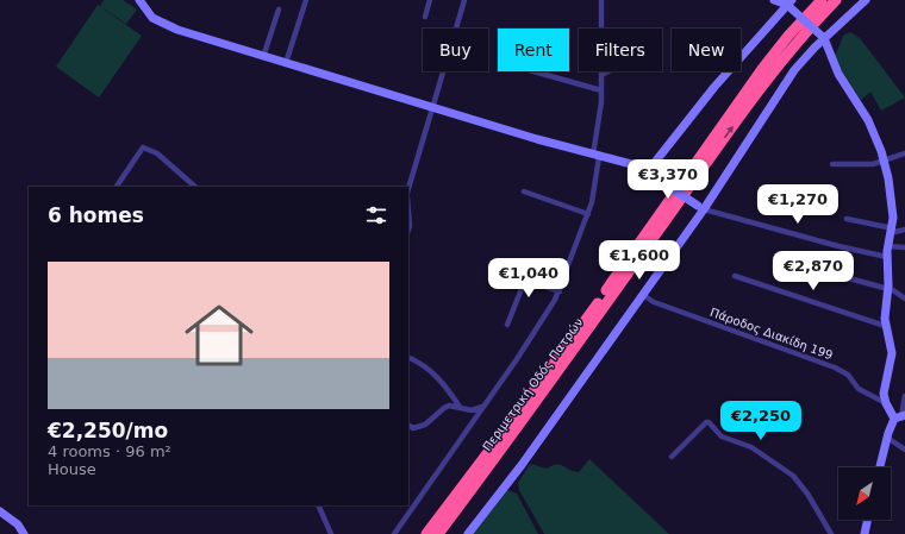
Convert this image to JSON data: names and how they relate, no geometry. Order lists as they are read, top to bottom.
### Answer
{
  "streets": {
    "highway": ["Περιμετρική Οδός Πατρών"],
    "street": ["Πάροδος Διακίδη 199"]
  },
  "north": "bottom left",
  "page": {
    "chip": [
      "Buy",
      "Rent",
      "Filters",
      "New"
    ],
    "price": [
      "€3,370",
      "€1,270",
      "€1,600",
      "€2,870",
      "€1,040",
      "€2,250"
    ],
    "heading": "6 homes",
    "list": [
      {
        "name": "€2,250/mo",
        "note": "4 rooms · 96 m² · House"
      }
    ]
  }
}
